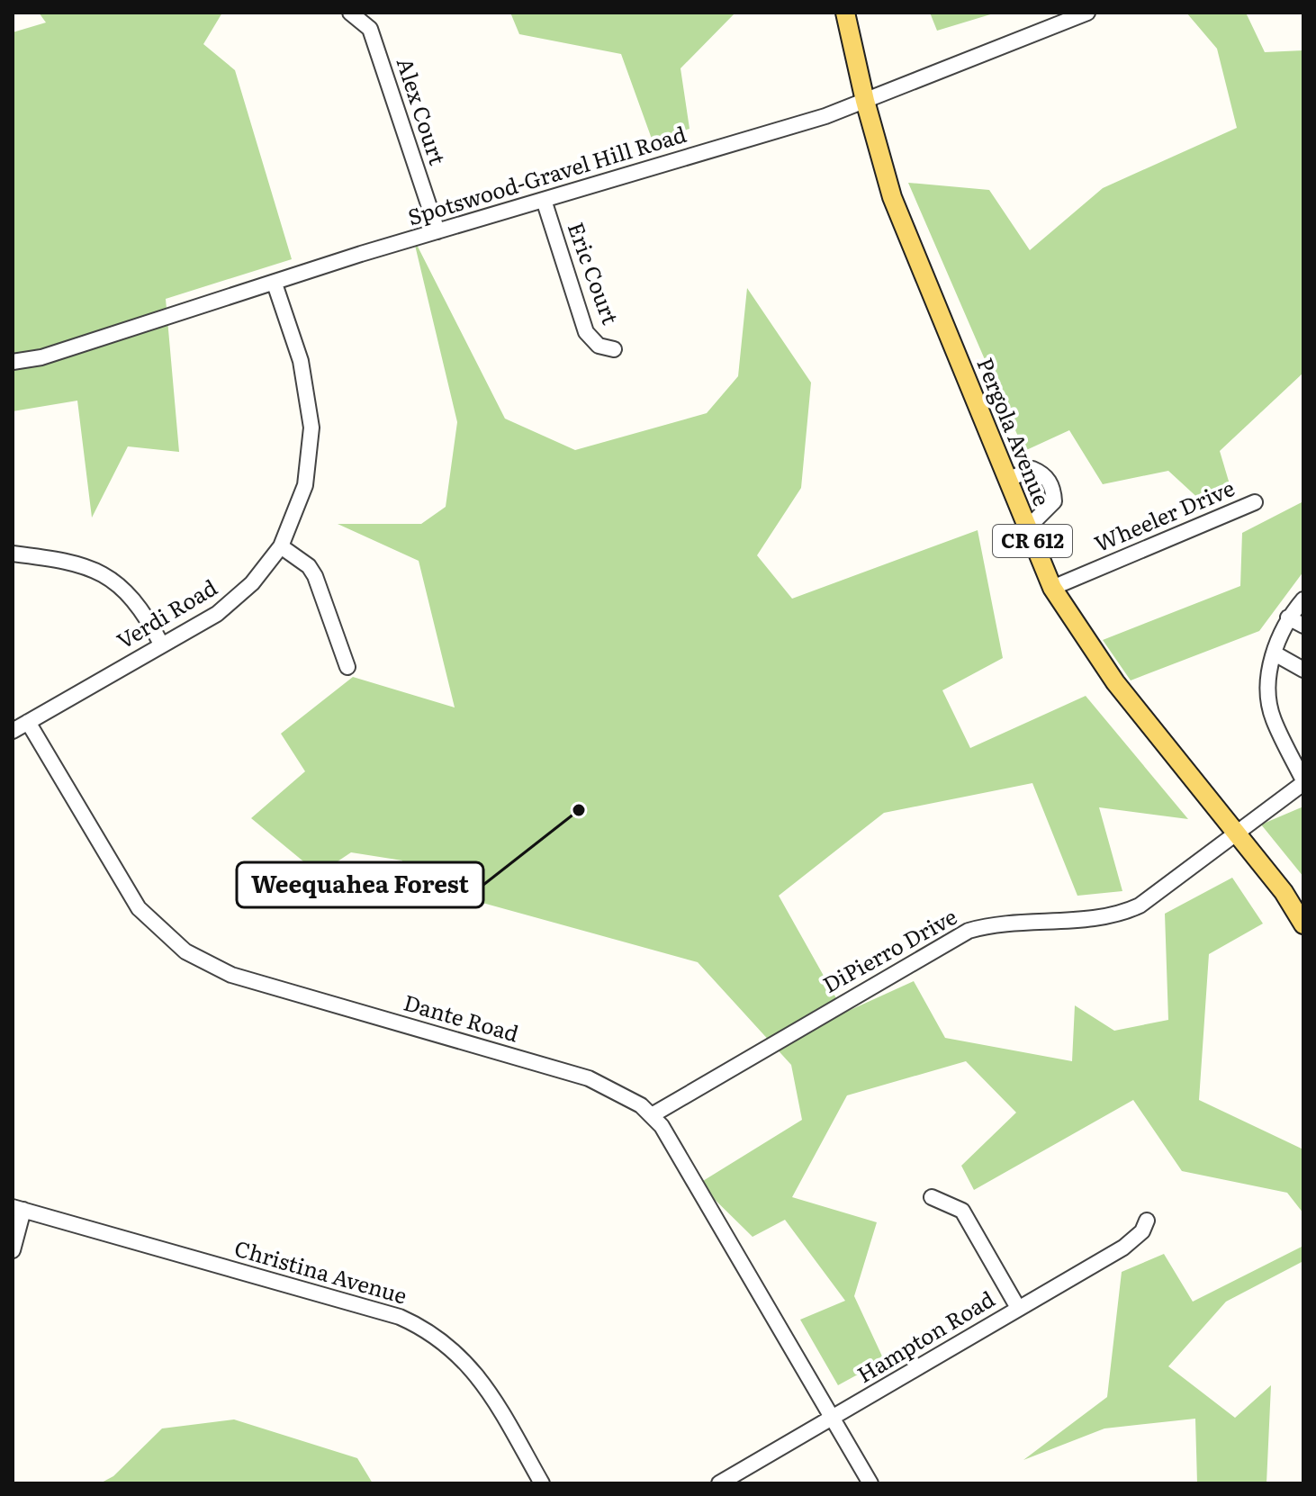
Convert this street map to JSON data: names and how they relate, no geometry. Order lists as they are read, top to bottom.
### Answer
{
  "streets": {
    "main road": ["Pergola Avenue", "CR 612"],
    "street": [
      "Alex Court",
      "Spotswood-Gravel Hill Road",
      "Eric Court",
      "Wheeler Drive",
      "Verdi Road",
      "DiPierro Drive",
      "Dante Road",
      "Christina Avenue",
      "Hampton Road"
    ]
  },
  "crossings": [
    ["Alex Court", "Spotswood-Gravel Hill Road"],
    ["Spotswood-Gravel Hill Road", "Eric Court"],
    ["Spotswood-Gravel Hill Road", "Pergola Avenue"],
    ["Spotswood-Gravel Hill Road", "CR 612"],
    ["Spotswood-Gravel Hill Road", "Verdi Road"],
    ["Pergola Avenue", "Wheeler Drive"],
    ["Pergola Avenue", "CR 612"],
    ["Pergola Avenue", "DiPierro Drive"],
    ["Verdi Road", "Dante Road"],
    ["DiPierro Drive", "Dante Road"],
    ["Dante Road", "Hampton Road"]
  ],
  "places": ["Weequahea Forest"]
}
